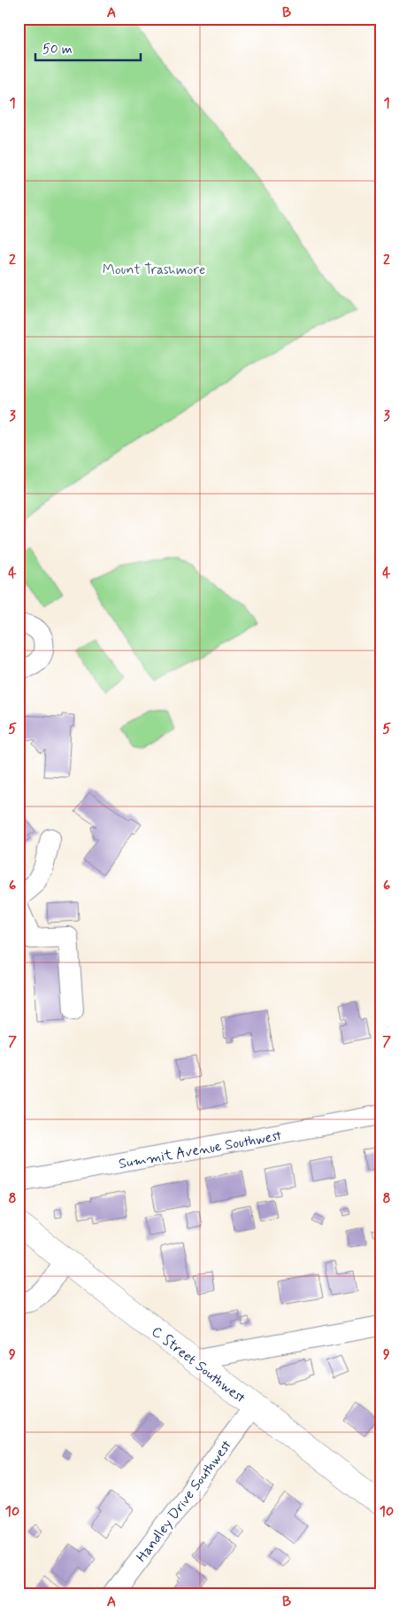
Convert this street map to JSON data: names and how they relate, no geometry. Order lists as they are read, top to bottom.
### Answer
{
  "streets": {
    "main road": ["C Street Southwest"],
    "street": ["Summit Avenue Southwest", "Handley Drive Southwest"]
  },
  "crossings": [
    ["C Street Southwest", "Handley Drive Southwest"]
  ],
  "parks": ["Mount Trashmore"],
  "scale_bar": "50 m",
  "grid": {
    "columns": ["A", "B"],
    "rows": [
      "1",
      "2",
      "3",
      "4",
      "5",
      "6",
      "7",
      "8",
      "9",
      "10"
    ]
  }
}
